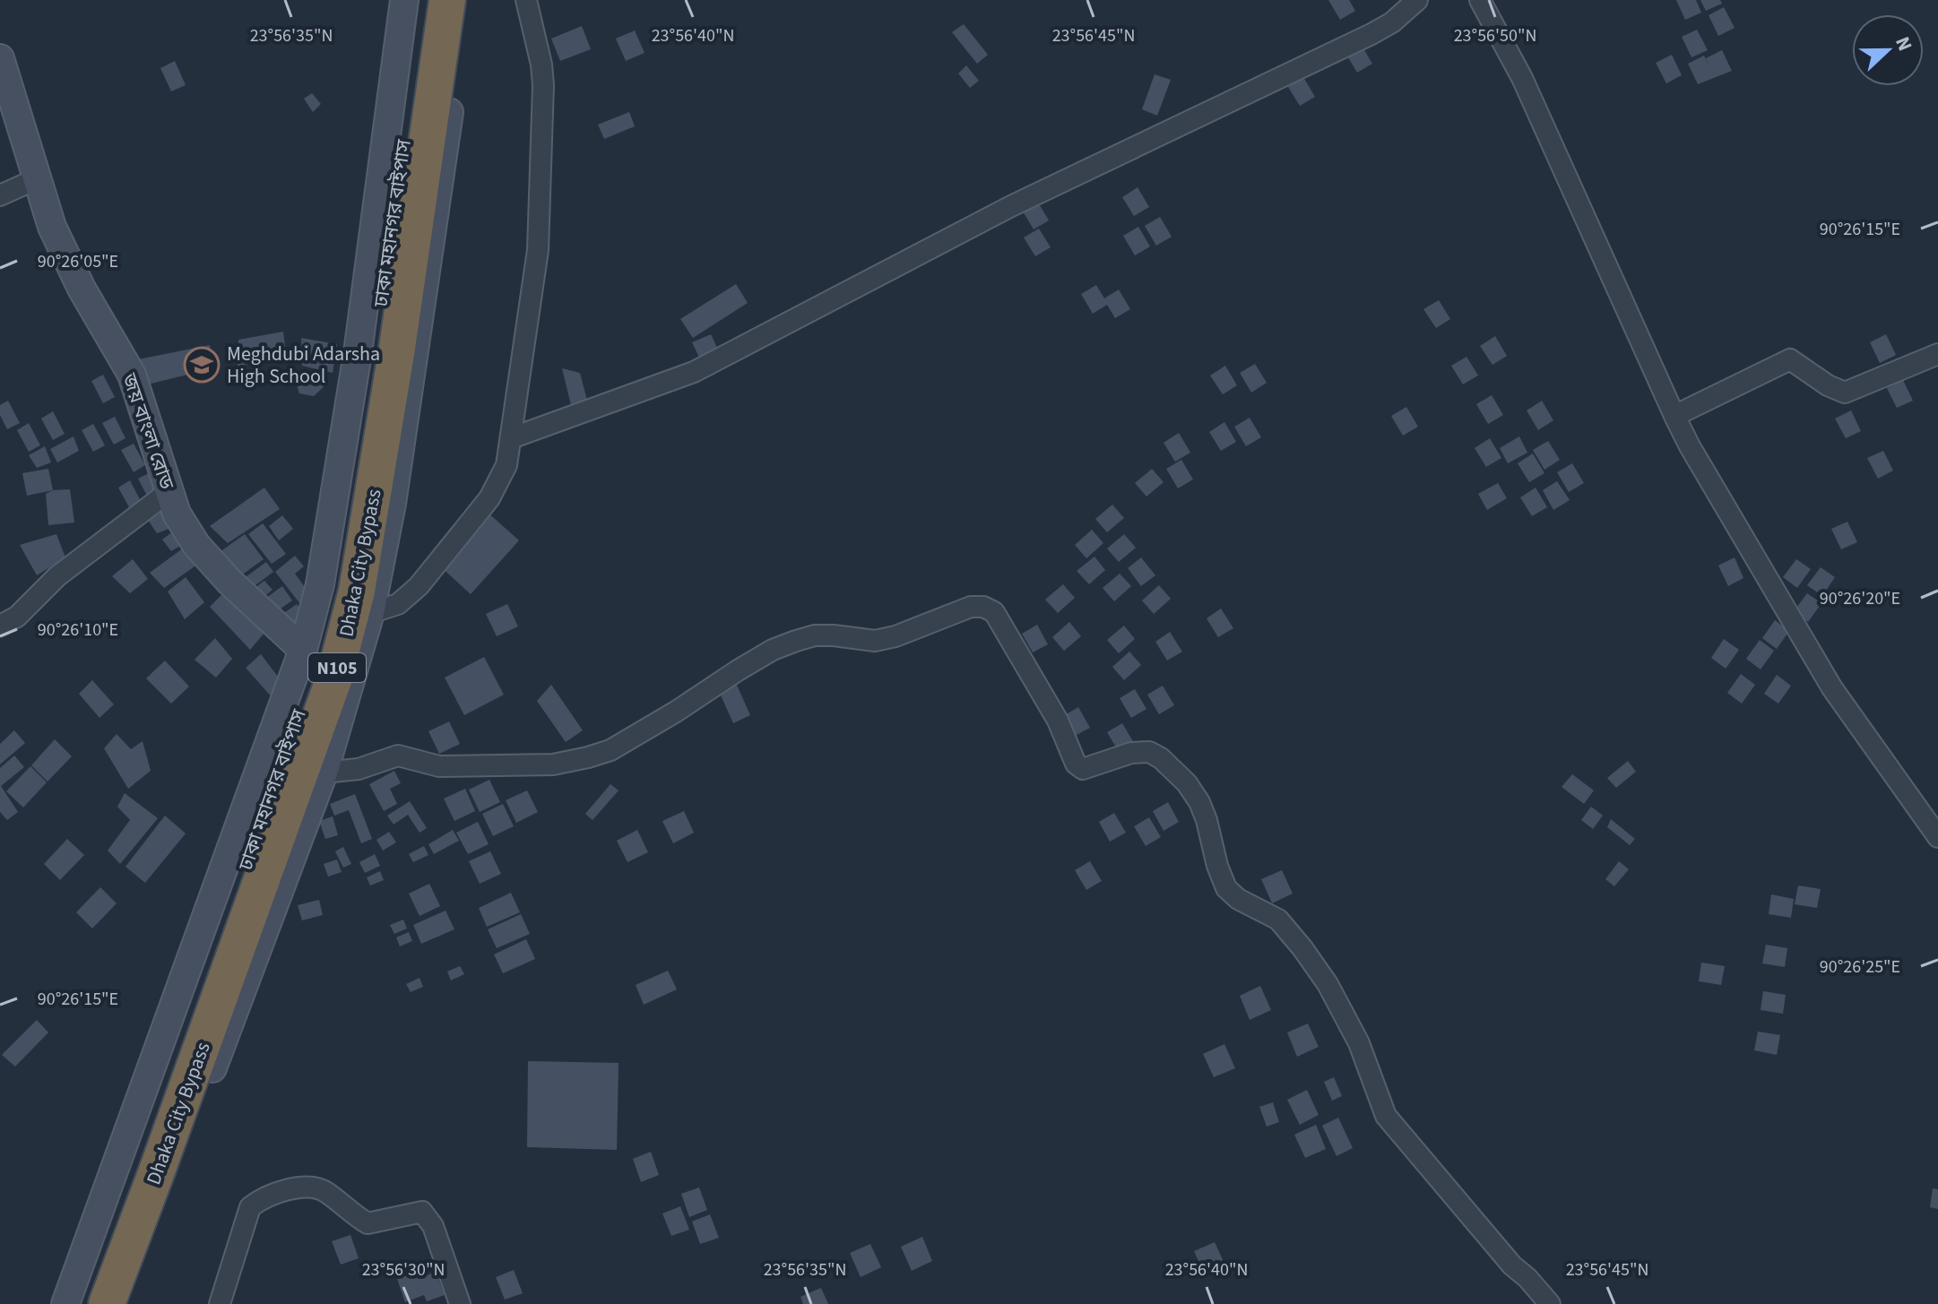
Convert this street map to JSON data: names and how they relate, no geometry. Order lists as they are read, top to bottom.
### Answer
{
  "streets": {
    "highway": ["ঢাকা মহানগর বাইপাস", "Dhaka City Bypass", "N105"],
    "main road": ["জয় বাংলা রোড"]
  },
  "places": {
    "school or university": ["Meghdubi Adarsha High School"]
  },
  "north": "right",
  "coordinates": [
    "23°56'50\"N",
    "23°56'35\"N",
    "23°56'40\"N",
    "23°56'45\"N",
    "90°26'15\"E",
    "90°26'05\"E",
    "90°26'20\"E",
    "90°26'10\"E",
    "90°26'25\"E",
    "23°56'30\"N"
  ]
}
